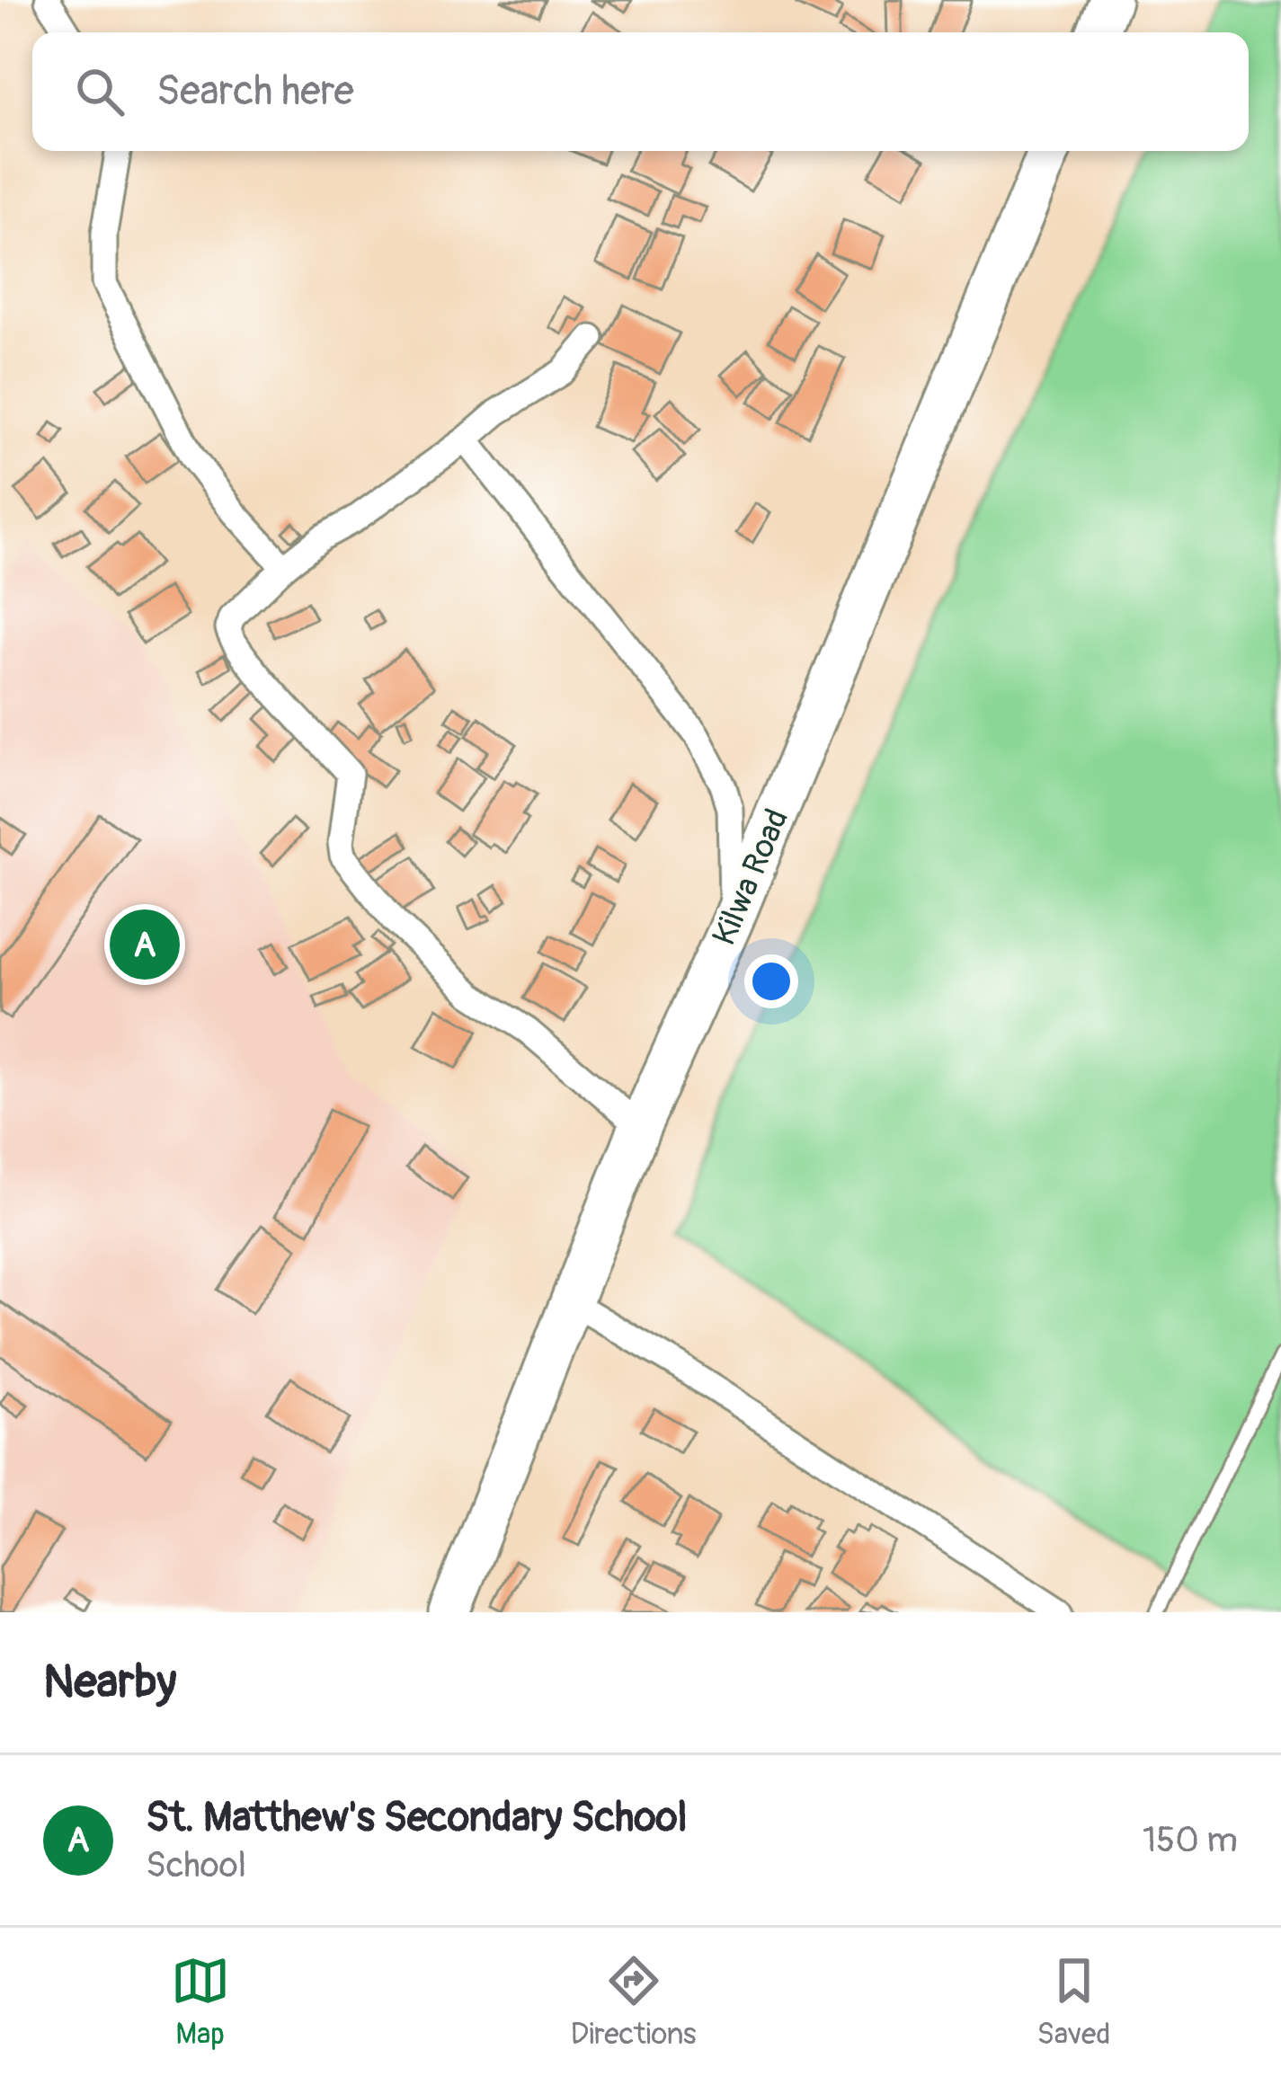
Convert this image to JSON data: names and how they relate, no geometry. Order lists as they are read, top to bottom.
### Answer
{
  "streets": {
    "highway": ["Kilwa Road"]
  },
  "page": {
    "search": "Search here",
    "pins": "A",
    "heading": "Nearby",
    "list": [
      {
        "mark": "A",
        "name": "St. Matthew's Secondary School",
        "note": "School",
        "value": "150 m"
      }
    ],
    "nav": ["Map", "Directions", "Saved"]
  }
}
